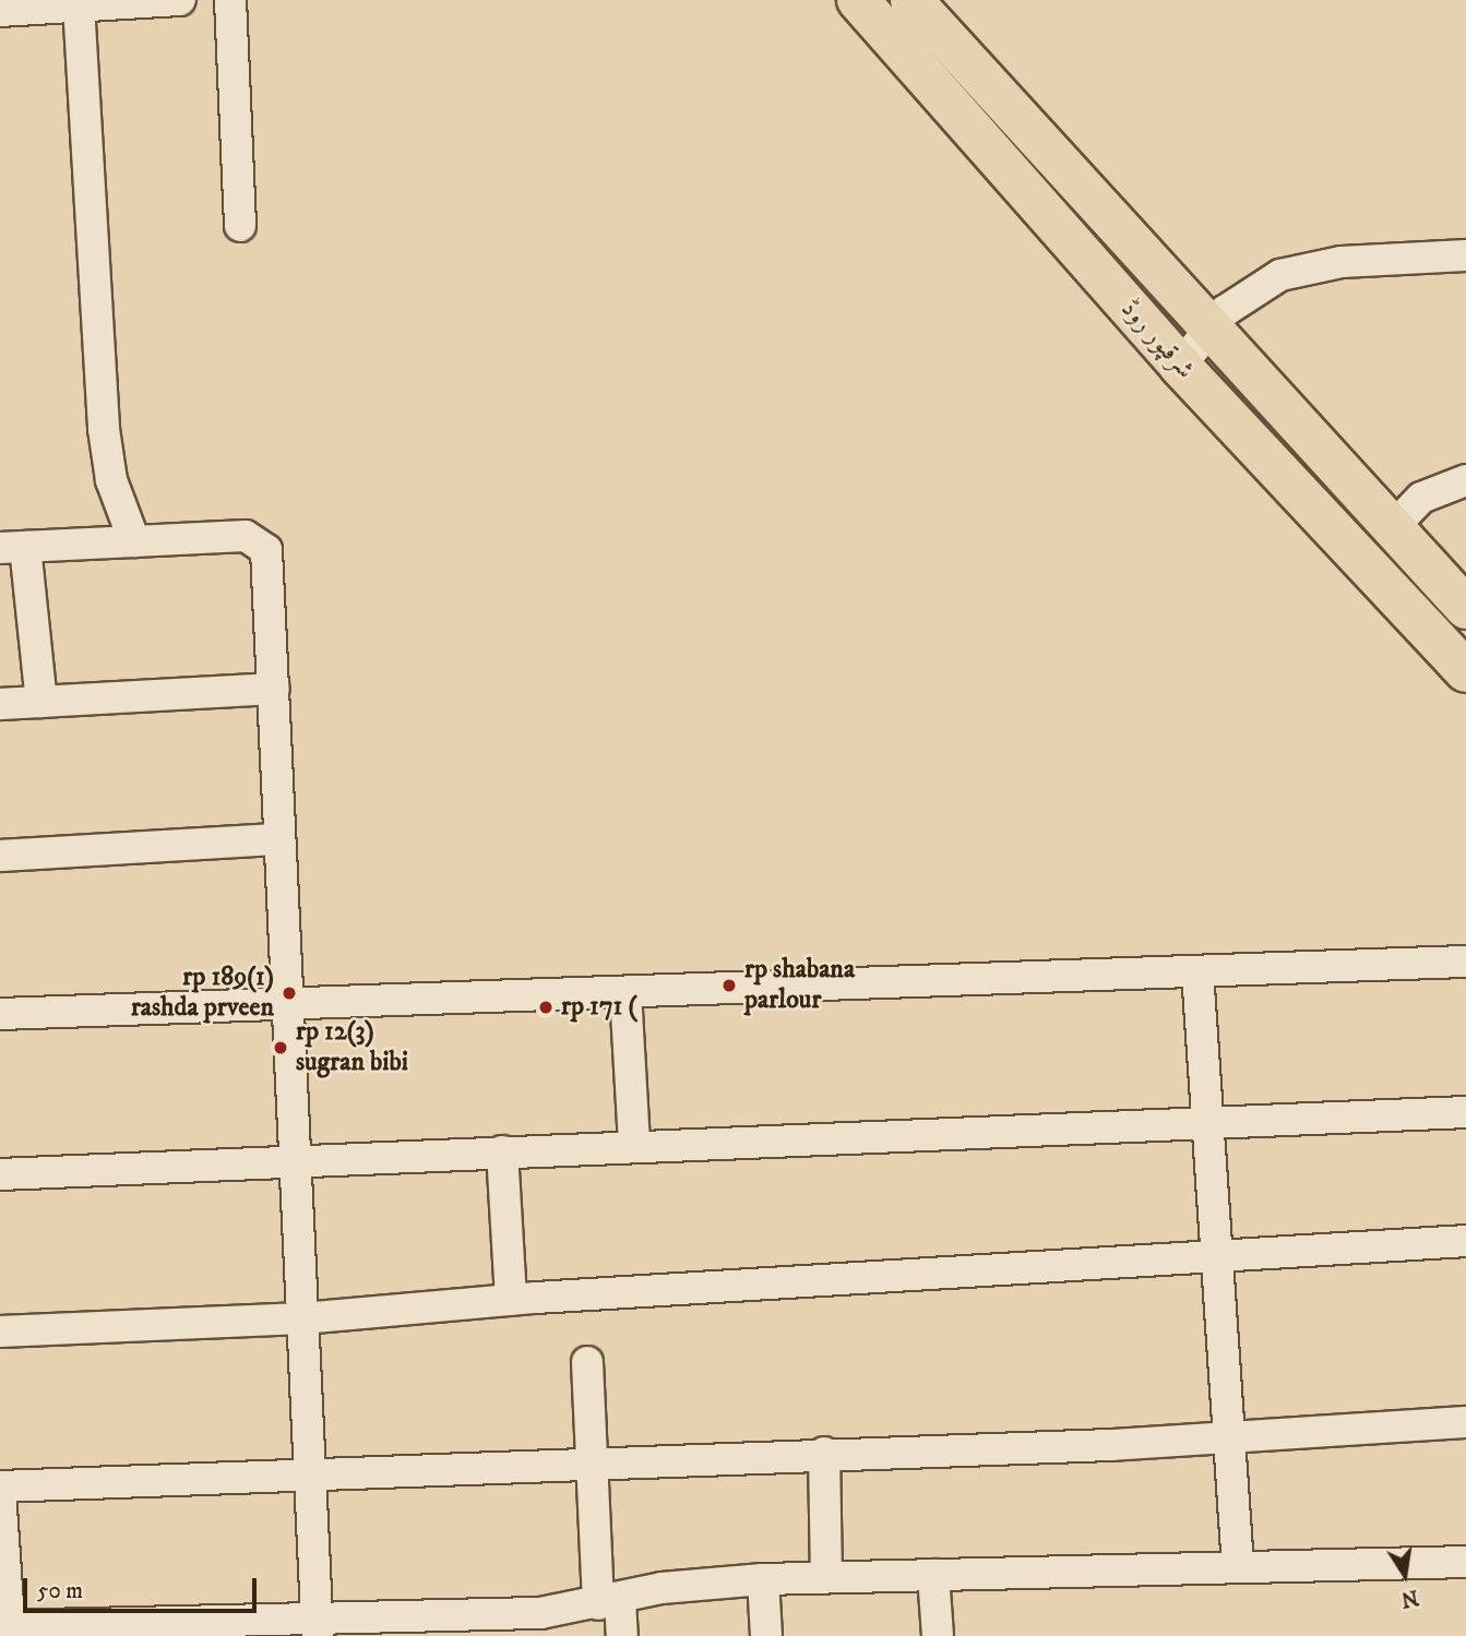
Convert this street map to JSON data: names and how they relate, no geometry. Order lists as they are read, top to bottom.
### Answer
{
  "streets": {
    "main road": ["شرقپور روڈ"]
  },
  "places": [
    "rp shabana parlour",
    "rp 189(1) rashda prveen",
    "rp 171 (",
    "rp 12(3) sugran bibi"
  ],
  "scale_bar": "50 m",
  "north": "bottom"
}
